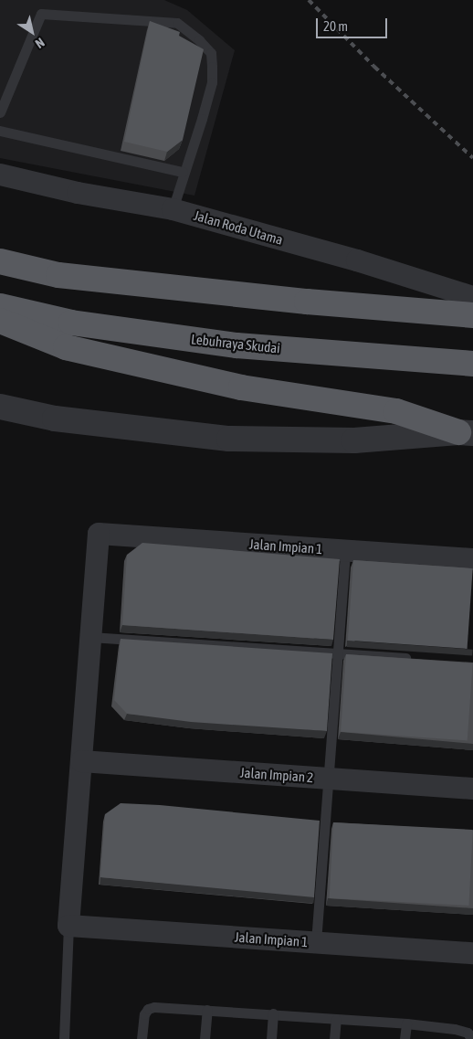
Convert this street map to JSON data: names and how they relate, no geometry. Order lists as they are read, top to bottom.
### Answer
{
  "streets": {
    "highway": ["Lebuhraya Skudai"],
    "street": ["Jalan Roda Utama", "Jalan Impian 1", "Jalan Impian 2"]
  },
  "scale_bar": "20 m",
  "north": "bottom right"
}
